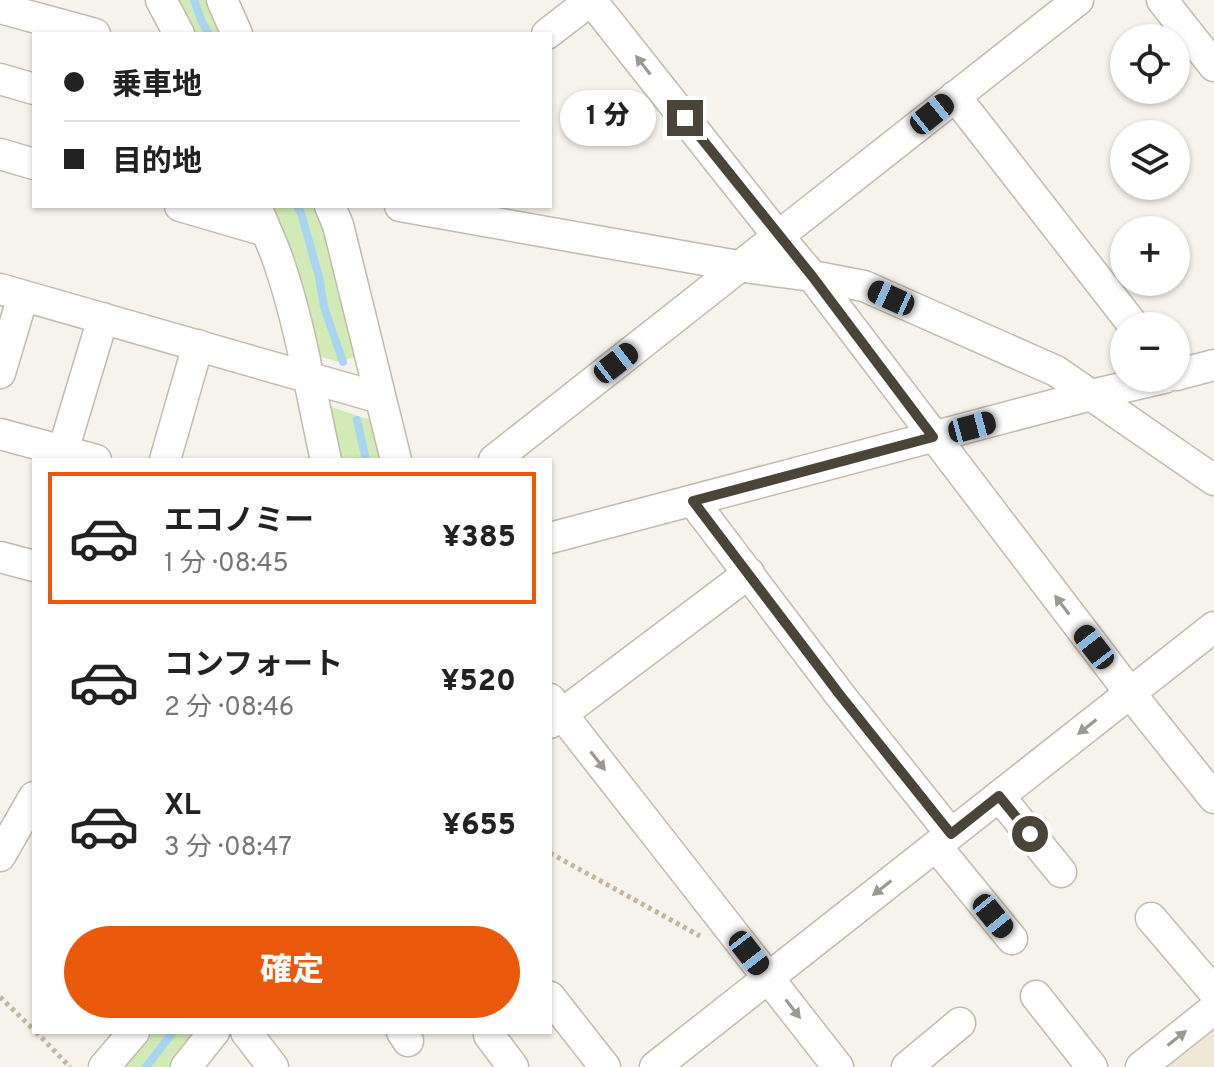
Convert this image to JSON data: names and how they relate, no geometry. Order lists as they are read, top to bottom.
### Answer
{
  "page": {
    "map_buttons": ["+", "−"],
    "banner": ["乗車地", "目的地"],
    "bubble": "1 分",
    "list": [
      {
        "name": "エコノミー",
        "note": "1 分 · 08:45",
        "value": "¥385"
      },
      {
        "name": "コンフォート",
        "note": "2 分 · 08:46",
        "value": "¥520"
      },
      {
        "name": "XL",
        "note": "3 分 · 08:47",
        "value": "¥655"
      }
    ],
    "buttons": "確定"
  }
}
